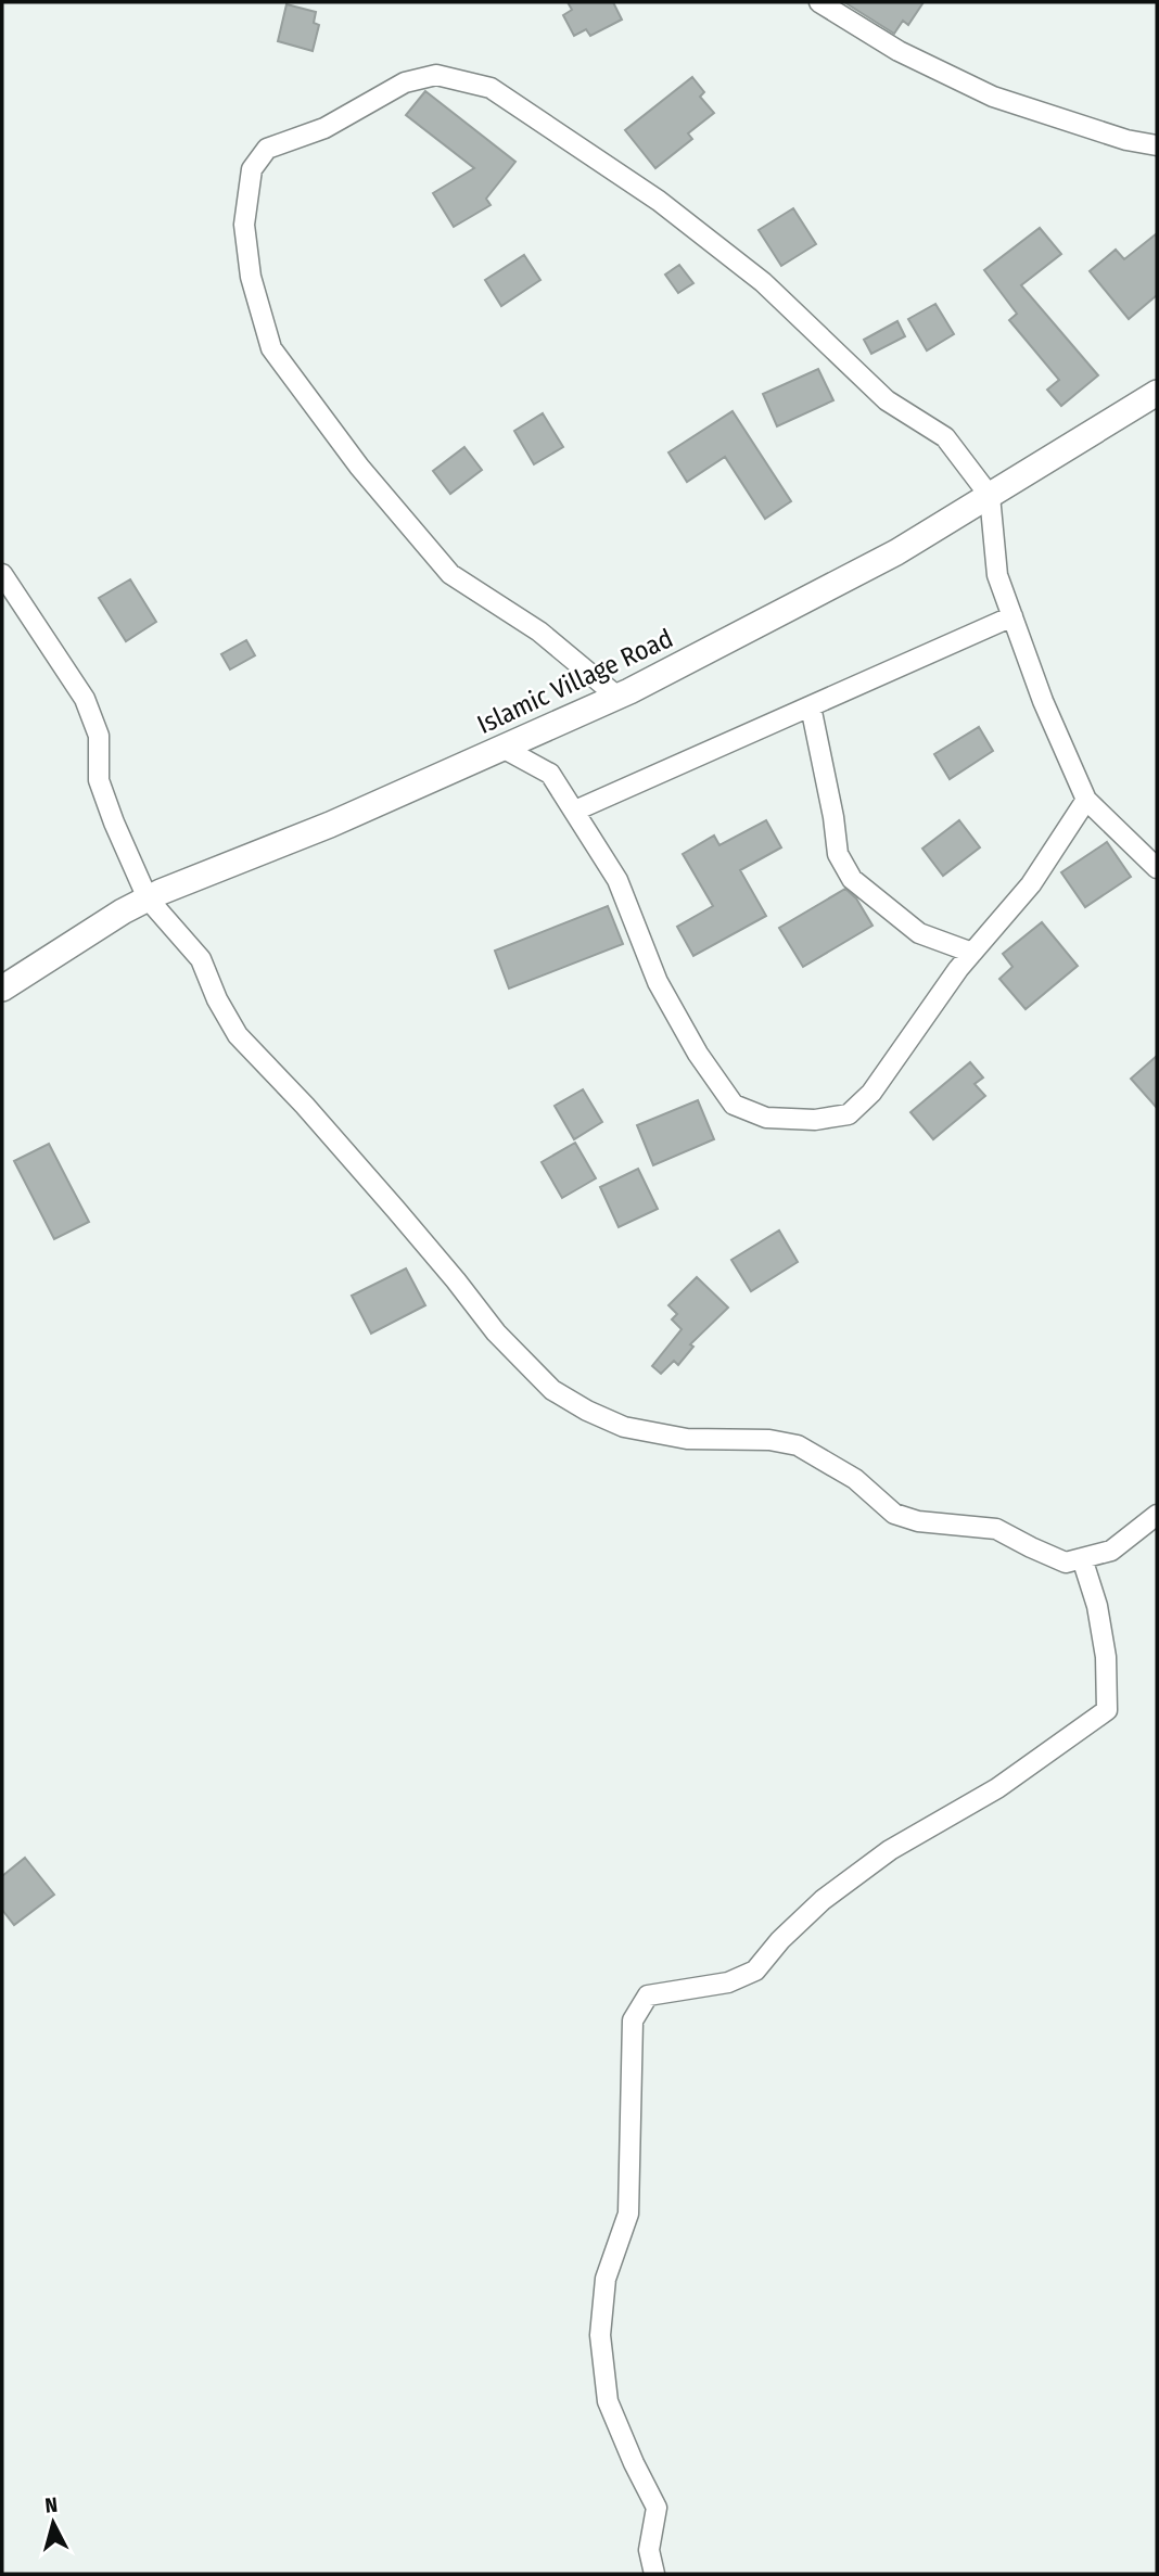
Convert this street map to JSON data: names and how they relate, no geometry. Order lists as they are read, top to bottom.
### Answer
{
  "streets": {
    "street": ["Islamic Village Road"]
  },
  "north": "top"
}
